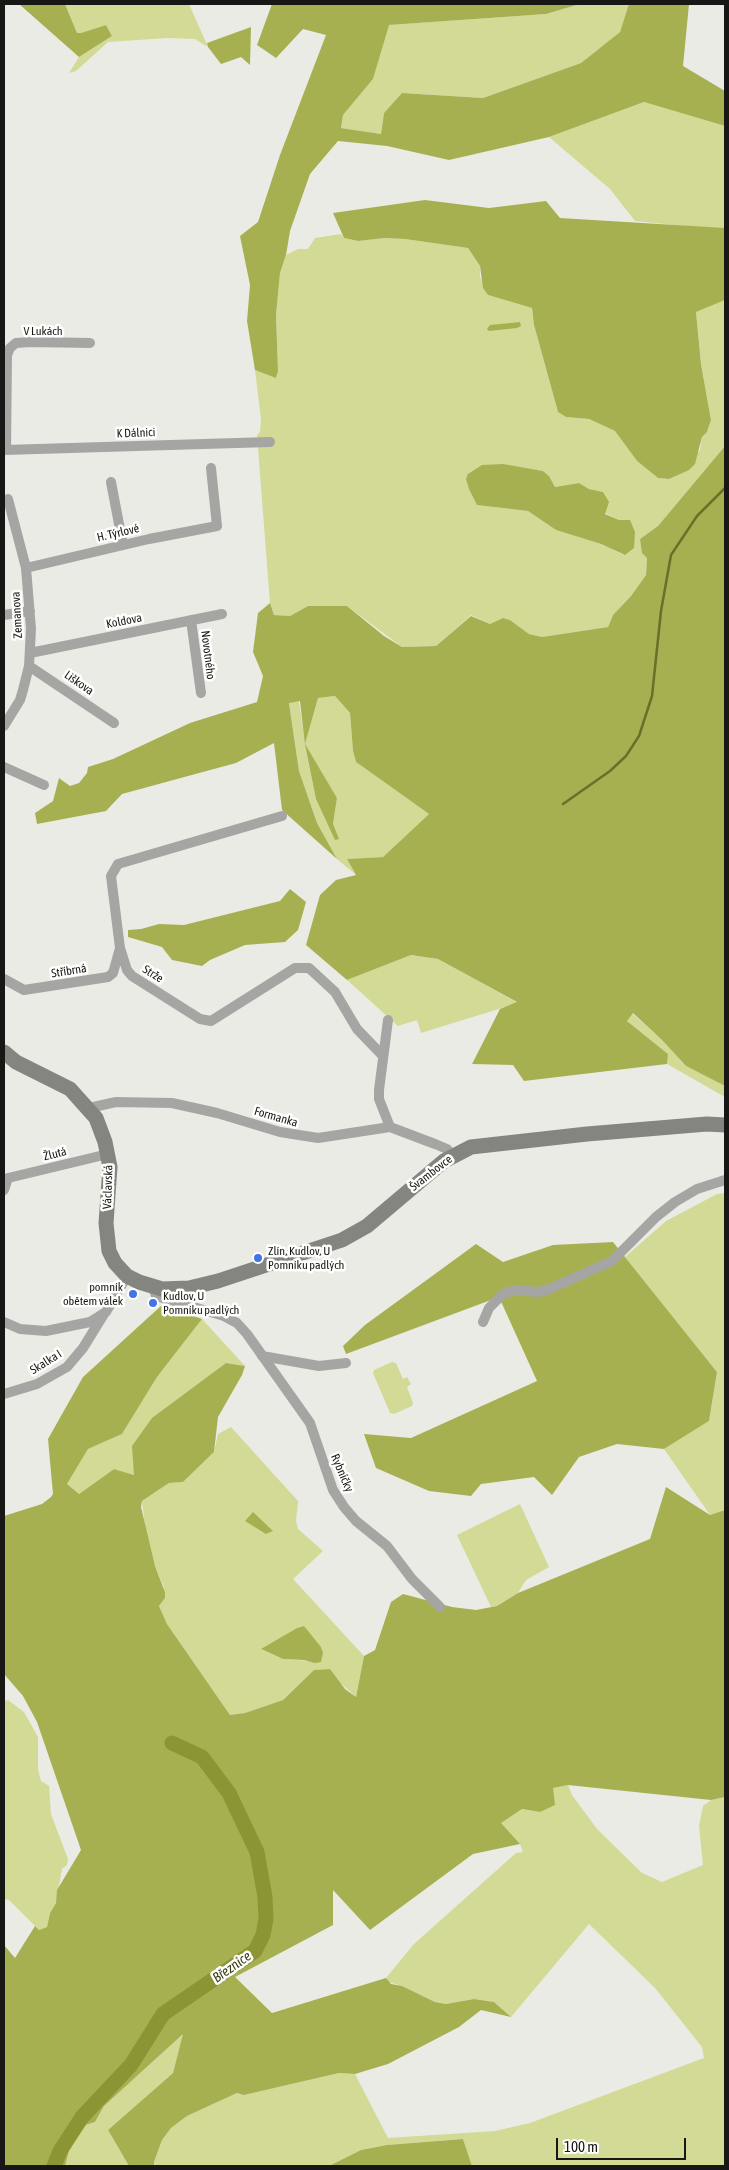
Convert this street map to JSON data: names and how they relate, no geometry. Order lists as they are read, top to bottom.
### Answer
{
  "streets": {
    "street": [
      "V Lukách",
      "K Dálnici",
      "H. Týrlové",
      "Zemanova",
      "Koldova",
      "Novotného",
      "Liškova",
      "Stříbrná",
      "Strže",
      "Formanka",
      "Žlutá",
      "Švambovce",
      "Václavská",
      "Skalka I",
      "Rybníčky"
    ]
  },
  "crossings": [
    ["V Lukách", "K Dálnici"],
    ["H. Týrlové", "Zemanova"],
    ["Zemanova", "Koldova"],
    ["Zemanova", "Liškova"],
    ["Koldova", "Novotného"],
    ["Stříbrná", "Strže"],
    ["Formanka", "Václavská"],
    ["Žlutá", "Václavská"],
    ["Švambovce", "Václavská"],
    ["Švambovce", "Skalka I"],
    ["Švambovce", "Rybníčky"],
    ["Václavská", "Skalka I"]
  ],
  "water": ["Březnice"],
  "places": ["Zlín, Kudlov, U Pomníku padlých", "pomník obětem válek", "Kudlov, U Pomníku padlých"],
  "scale_bar": "100 m"
}
